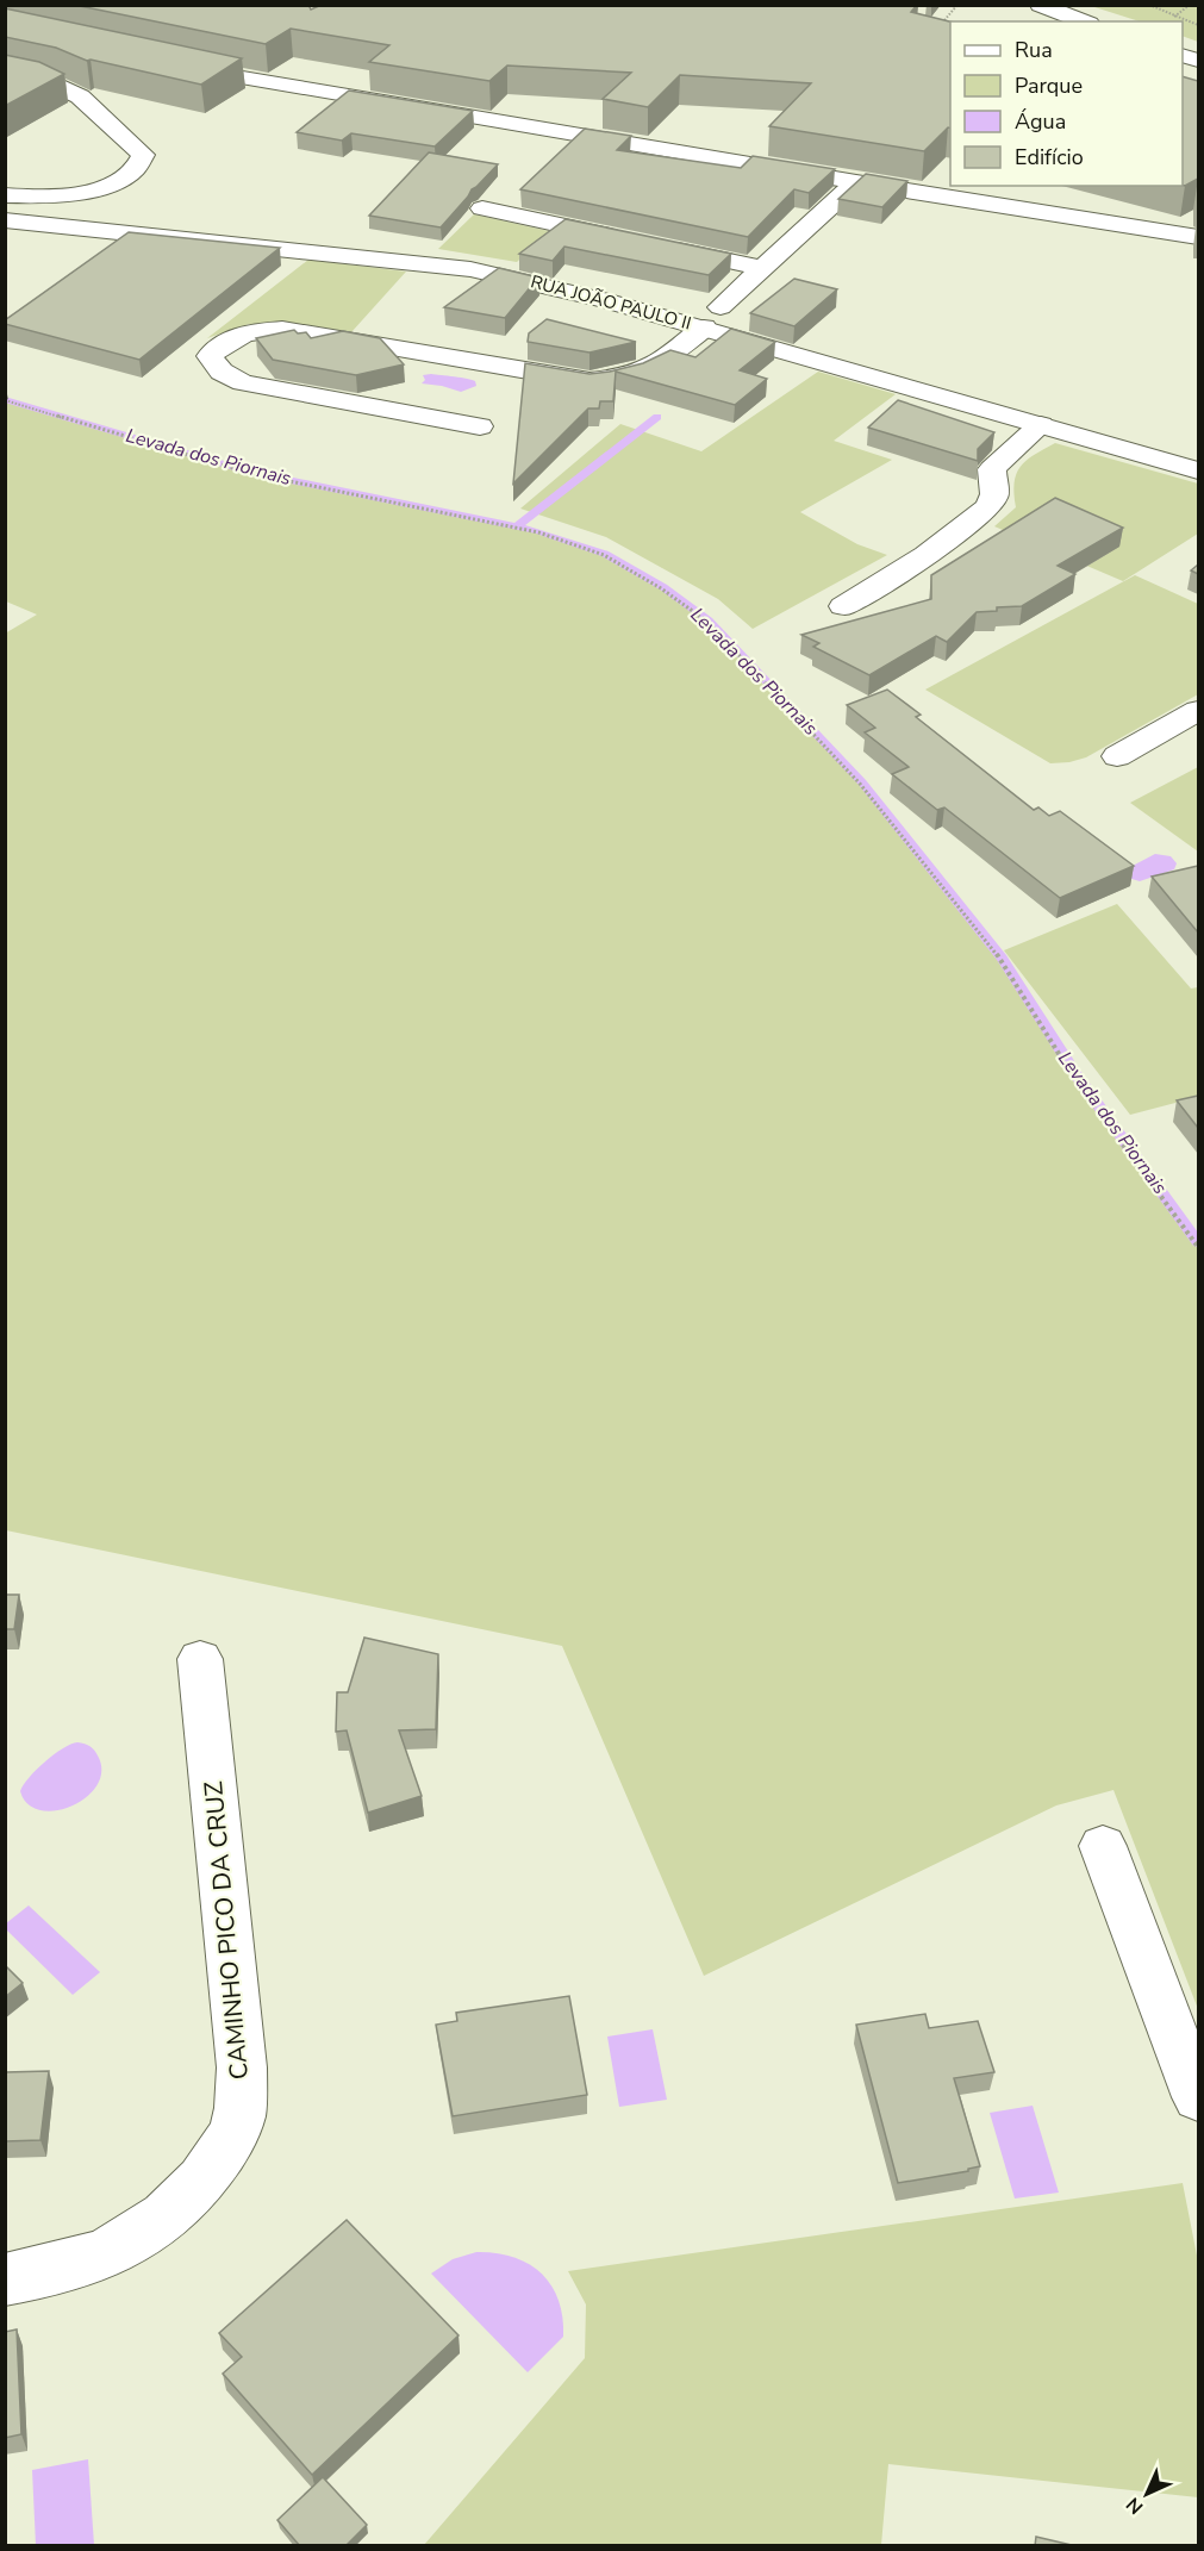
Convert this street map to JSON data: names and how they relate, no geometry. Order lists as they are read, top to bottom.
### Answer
{
  "streets": {
    "street": ["RUA JOÃO PAULO II", "CAMINHO PICO DA CRUZ"]
  },
  "water": ["Levada dos Piornais"],
  "legend": [
    "Rua",
    "Parque",
    "Água",
    "Edifício"
  ],
  "north": "bottom left"
}
